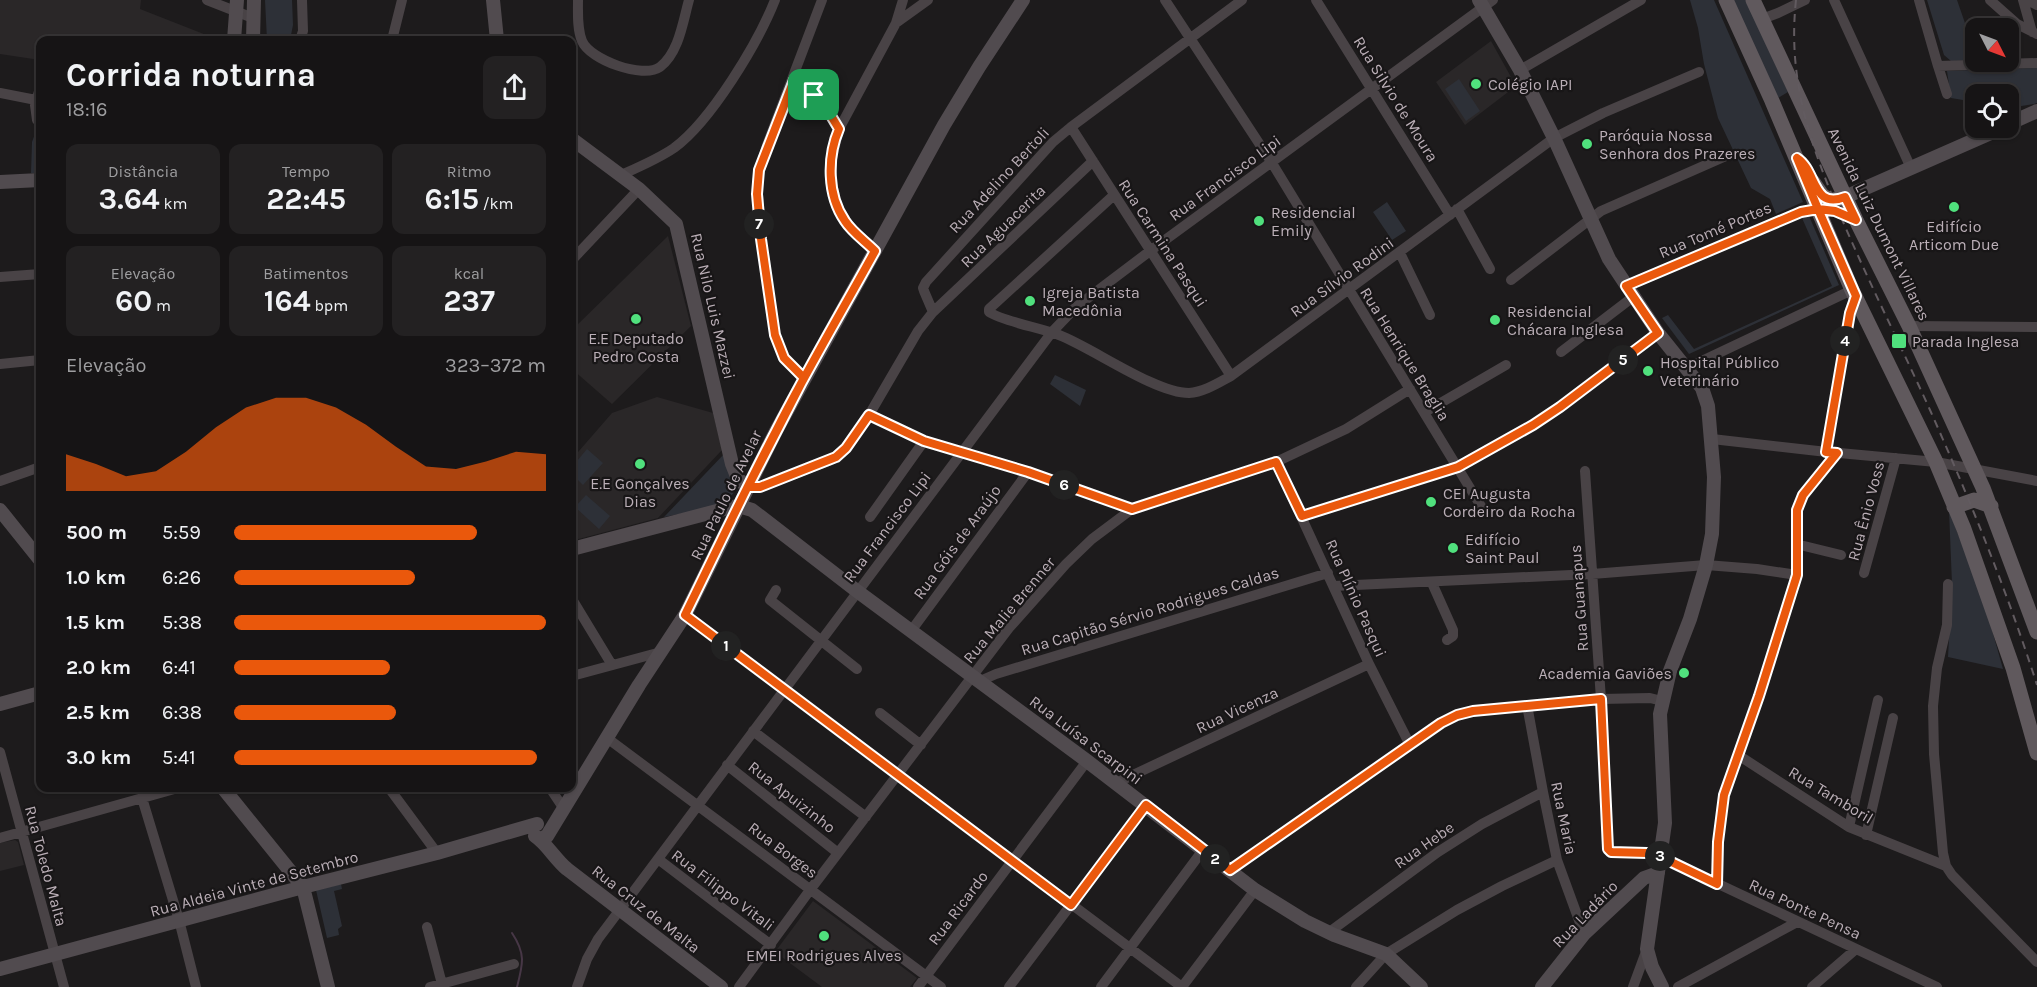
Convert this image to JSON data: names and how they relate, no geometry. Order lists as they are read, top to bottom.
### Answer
{
  "streets": {
    "main road": ["Avenida Luiz Dumont Villares"],
    "street": [
      "Rua Silvio de Moura",
      "Rua Francisco Lipi",
      "Rua Adelino Bertoli",
      "Rua Aguacerita",
      "Rua Tomé Portes",
      "Rua Carmina Pasqui",
      "Rua Sílvio Rodini",
      "Rua Nilo Luis Mazzei",
      "Rua Henrique Braglia",
      "Rua Paulo de Avelar",
      "Rua Ênio Voss",
      "Rua Góis de Araújo",
      "Rua Plínio Pasqui",
      "Rua Guanapus",
      "Rua Malie Brenner",
      "Rua Capitão Sérvio Rodrigues Caldas",
      "Rua Vicenza",
      "Rua Luísa Scarpini",
      "Rua Tamboril",
      "Rua Apuizinho",
      "Rua Maria",
      "Rua Hebe",
      "Rua Borges",
      "Rua Toledo Malta",
      "Rua Aldeia Vinte de Setembro",
      "Rua Filippo Vitali",
      "Rua Ricardo",
      "Rua Cruz de Malta",
      "Rua Ponte Pensa",
      "Rua Ladário"
    ]
  },
  "crossings": [
    ["Rua Silvio de Moura", "Rua Francisco Lipi"],
    ["Rua Silvio de Moura", "Rua Sílvio Rodini"],
    ["Rua Francisco Lipi", "Rua Carmina Pasqui"],
    ["Rua Francisco Lipi", "Rua Sílvio Rodini"],
    ["Rua Francisco Lipi", "Rua Henrique Braglia"],
    ["Rua Francisco Lipi", "Rua Luísa Scarpini"],
    ["Rua Francisco Lipi", "Rua Apuizinho"],
    ["Rua Francisco Lipi", "Rua Borges"],
    ["Rua Francisco Lipi", "Rua Filippo Vitali"],
    ["Rua Francisco Lipi", "Rua Cruz de Malta"],
    ["Rua Adelino Bertoli", "Rua Aguacerita"],
    ["Rua Adelino Bertoli", "Rua Carmina Pasqui"],
    ["Rua Adelino Bertoli", "Rua Henrique Braglia"],
    ["Rua Aguacerita", "Rua Carmina Pasqui"],
    ["Rua Aguacerita", "Rua Nilo Luis Mazzei"],
    ["Rua Aguacerita", "Rua Paulo de Avelar"],
    ["Rua Carmina Pasqui", "Rua Sílvio Rodini"],
    ["Rua Sílvio Rodini", "Rua Henrique Braglia"],
    ["Rua Nilo Luis Mazzei", "Rua Paulo de Avelar"],
    ["Rua Henrique Braglia", "Rua Malie Brenner"],
    ["Rua Paulo de Avelar", "Rua Luísa Scarpini"],
    ["Rua Paulo de Avelar", "Rua Borges"],
    ["Rua Paulo de Avelar", "Rua Aldeia Vinte de Setembro"],
    ["Rua Paulo de Avelar", "Rua Cruz de Malta"],
    ["Rua Góis de Araújo", "Rua Luísa Scarpini"],
    ["Rua Plínio Pasqui", "Rua Malie Brenner"],
    ["Rua Plínio Pasqui", "Rua Capitão Sérvio Rodrigues Caldas"],
    ["Rua Plínio Pasqui", "Rua Vicenza"],
    ["Rua Guanapus", "Rua Ponte Pensa"],
    ["Rua Malie Brenner", "Rua Capitão Sérvio Rodrigues Caldas"],
    ["Rua Malie Brenner", "Rua Luísa Scarpini"],
    ["Rua Malie Brenner", "Rua Apuizinho"],
    ["Rua Malie Brenner", "Rua Borges"],
    ["Rua Malie Brenner", "Rua Filippo Vitali"],
    ["Rua Capitão Sérvio Rodrigues Caldas", "Rua Luísa Scarpini"],
    ["Rua Vicenza", "Rua Luísa Scarpini"],
    ["Rua Luísa Scarpini", "Rua Hebe"],
    ["Rua Luísa Scarpini", "Rua Ricardo"],
    ["Rua Maria", "Rua Hebe"],
    ["Rua Maria", "Rua Ladário"],
    ["Rua Borges", "Rua Ricardo"],
    ["Rua Toledo Malta", "Rua Aldeia Vinte de Setembro"],
    ["Rua Aldeia Vinte de Setembro", "Rua Cruz de Malta"]
  ],
  "places": {
    "other": [
      "Colégio IAPI",
      "Paróquia Nossa Senhora dos Prazeres",
      "Edifício Articom Due",
      "Residencial Emily",
      "Igreja Batista Macedônia",
      "E.E Deputado Pedro Costa",
      "Residencial Chácara Inglesa",
      "Hospital Público Veterinário",
      "E.E Gonçalves Dias",
      "CEI Augusta Cordeiro da Rocha",
      "Edifício Saint Paul",
      "Academia Gaviões",
      "EMEI Rodrigues Alves"
    ],
    "transit": ["Parada Inglesa"]
  },
  "north": "bottom right",
  "page": {
    "heading": ["Corrida noturna", "18:16"],
    "stats": [
      ["Distância", "3.64 km"],
      ["Tempo", "22:45"],
      ["Ritmo", "6:15 /km"],
      ["Elevação", "60 m"],
      ["Batimentos", "164 bpm"],
      ["kcal", "237"]
    ],
    "pins": [
      "7",
      "4",
      "5",
      "6",
      "1",
      "3",
      "2"
    ],
    "chart": ["Elevação", "323–372 m"],
    "list": [
      {
        "name": "500 m",
        "note": "5:59"
      },
      {
        "name": "1.0 km",
        "note": "6:26"
      },
      {
        "name": "1.5 km",
        "note": "5:38"
      },
      {
        "name": "2.0 km",
        "note": "6:41"
      },
      {
        "name": "2.5 km",
        "note": "6:38"
      },
      {
        "name": "3.0 km",
        "note": "5:41"
      }
    ]
  }
}
